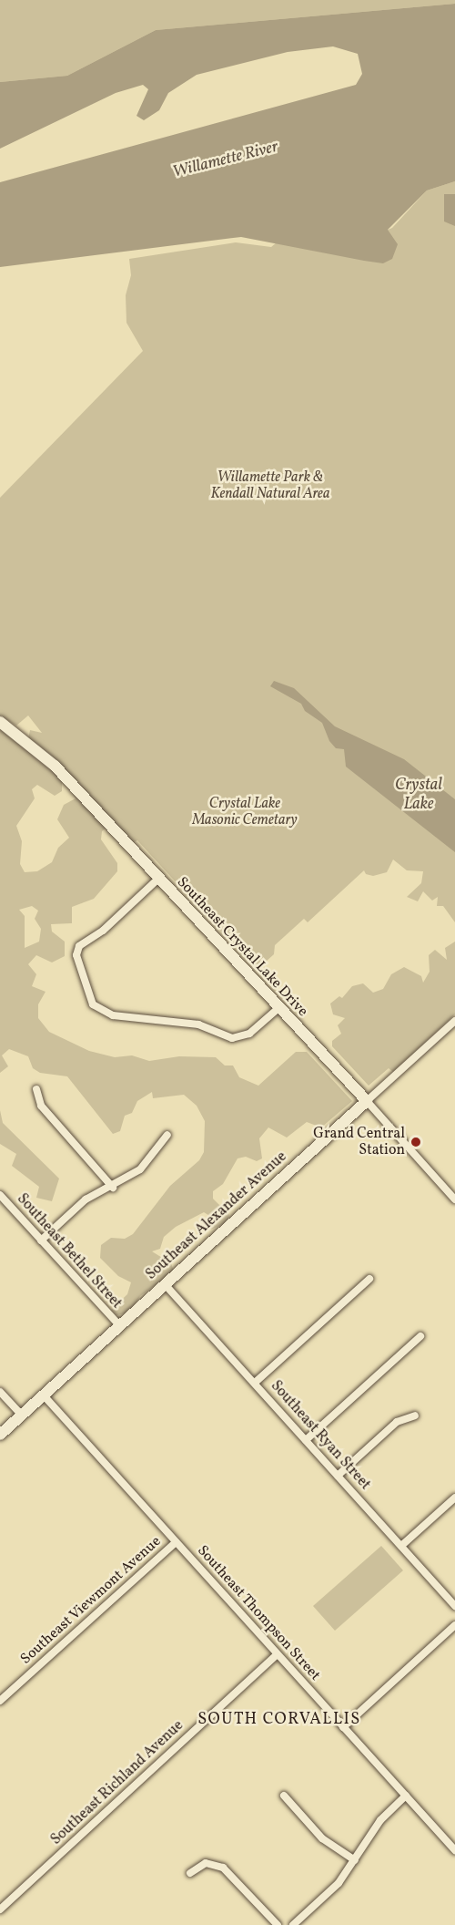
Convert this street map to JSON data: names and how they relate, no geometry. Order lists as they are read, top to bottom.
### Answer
{
  "streets": {
    "street": [
      "Southeast Crystal Lake Drive",
      "Southeast Alexander Avenue",
      "Southeast Bethel Street",
      "Southeast Ryan Street",
      "Southeast Viewmont Avenue",
      "Southeast Thompson Street",
      "Southeast Richland Avenue"
    ]
  },
  "crossings": [
    ["Southeast Crystal Lake Drive", "Southeast Alexander Avenue"],
    ["Southeast Alexander Avenue", "Southeast Bethel Street"],
    ["Southeast Alexander Avenue", "Southeast Ryan Street"],
    ["Southeast Alexander Avenue", "Southeast Thompson Street"],
    ["Southeast Viewmont Avenue", "Southeast Thompson Street"],
    ["Southeast Thompson Street", "Southeast Richland Avenue"]
  ],
  "districts": ["SOUTH CORVALLIS"],
  "water": ["Willamette River", "Crystal Lake"],
  "parks": ["Willamette Park & Kendall Natural Area", "Crystal Lake Masonic Cemetary"],
  "places": ["Grand Central Station"]
}
